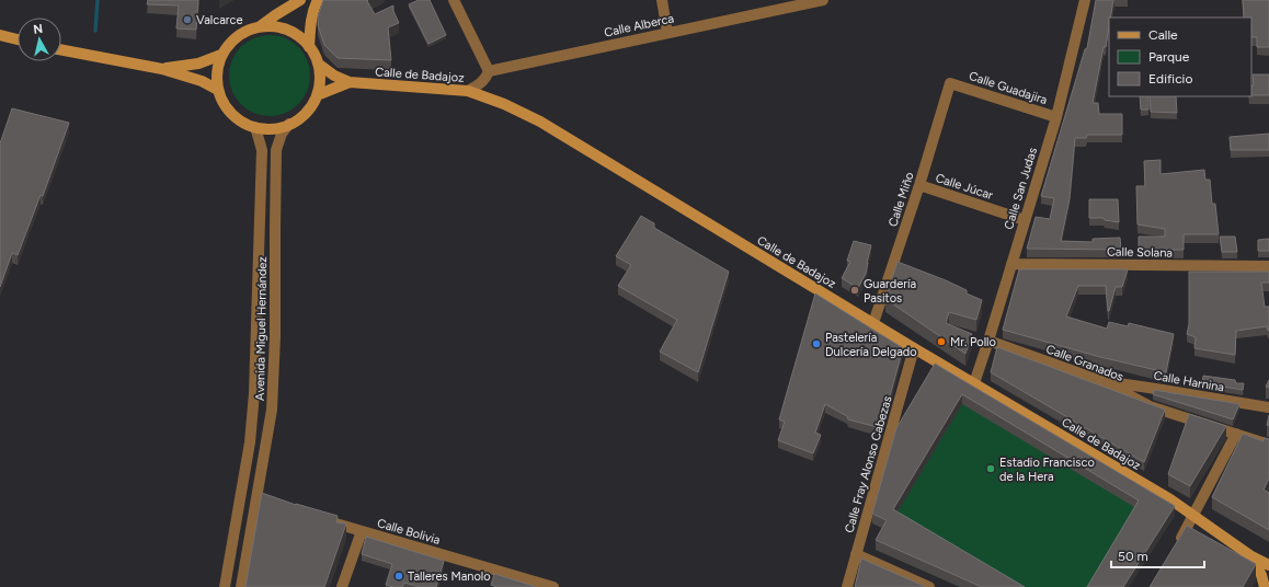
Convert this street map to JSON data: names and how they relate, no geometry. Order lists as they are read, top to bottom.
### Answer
{
  "streets": {
    "street": [
      "Calle Alberca",
      "Calle de Badajoz",
      "Calle Guadajira",
      "Calle Júcar",
      "Calle San Judas",
      "Calle Miño",
      "Calle Solana",
      "Avenida Miguel Hernández",
      "Calle Granados",
      "Calle Harnina",
      "Calle Fray Alonso Cabezas",
      "Calle Bolivia"
    ]
  },
  "crossings": [
    ["Calle de Badajoz", "Calle San Judas"],
    ["Calle de Badajoz", "Calle Miño"],
    ["Calle de Badajoz", "Avenida Miguel Hernández"],
    ["Calle de Badajoz", "Calle Fray Alonso Cabezas"],
    ["Calle Guadajira", "Calle San Judas"],
    ["Calle Guadajira", "Calle Miño"],
    ["Calle Júcar", "Calle San Judas"],
    ["Calle Júcar", "Calle Miño"],
    ["Calle San Judas", "Calle Solana"],
    ["Calle San Judas", "Calle Granados"],
    ["Calle Granados", "Calle Harnina"]
  ],
  "places": [
    "Valcarce",
    "Guardería Pasitos",
    "Mr. Pollo",
    "Pastelería Dulcería Delgado",
    "Estadio Francisco de la Hera",
    "Talleres Manolo"
  ],
  "legend": ["Calle", "Parque", "Edificio"],
  "scale_bar": "50 m",
  "north": "top"
}
